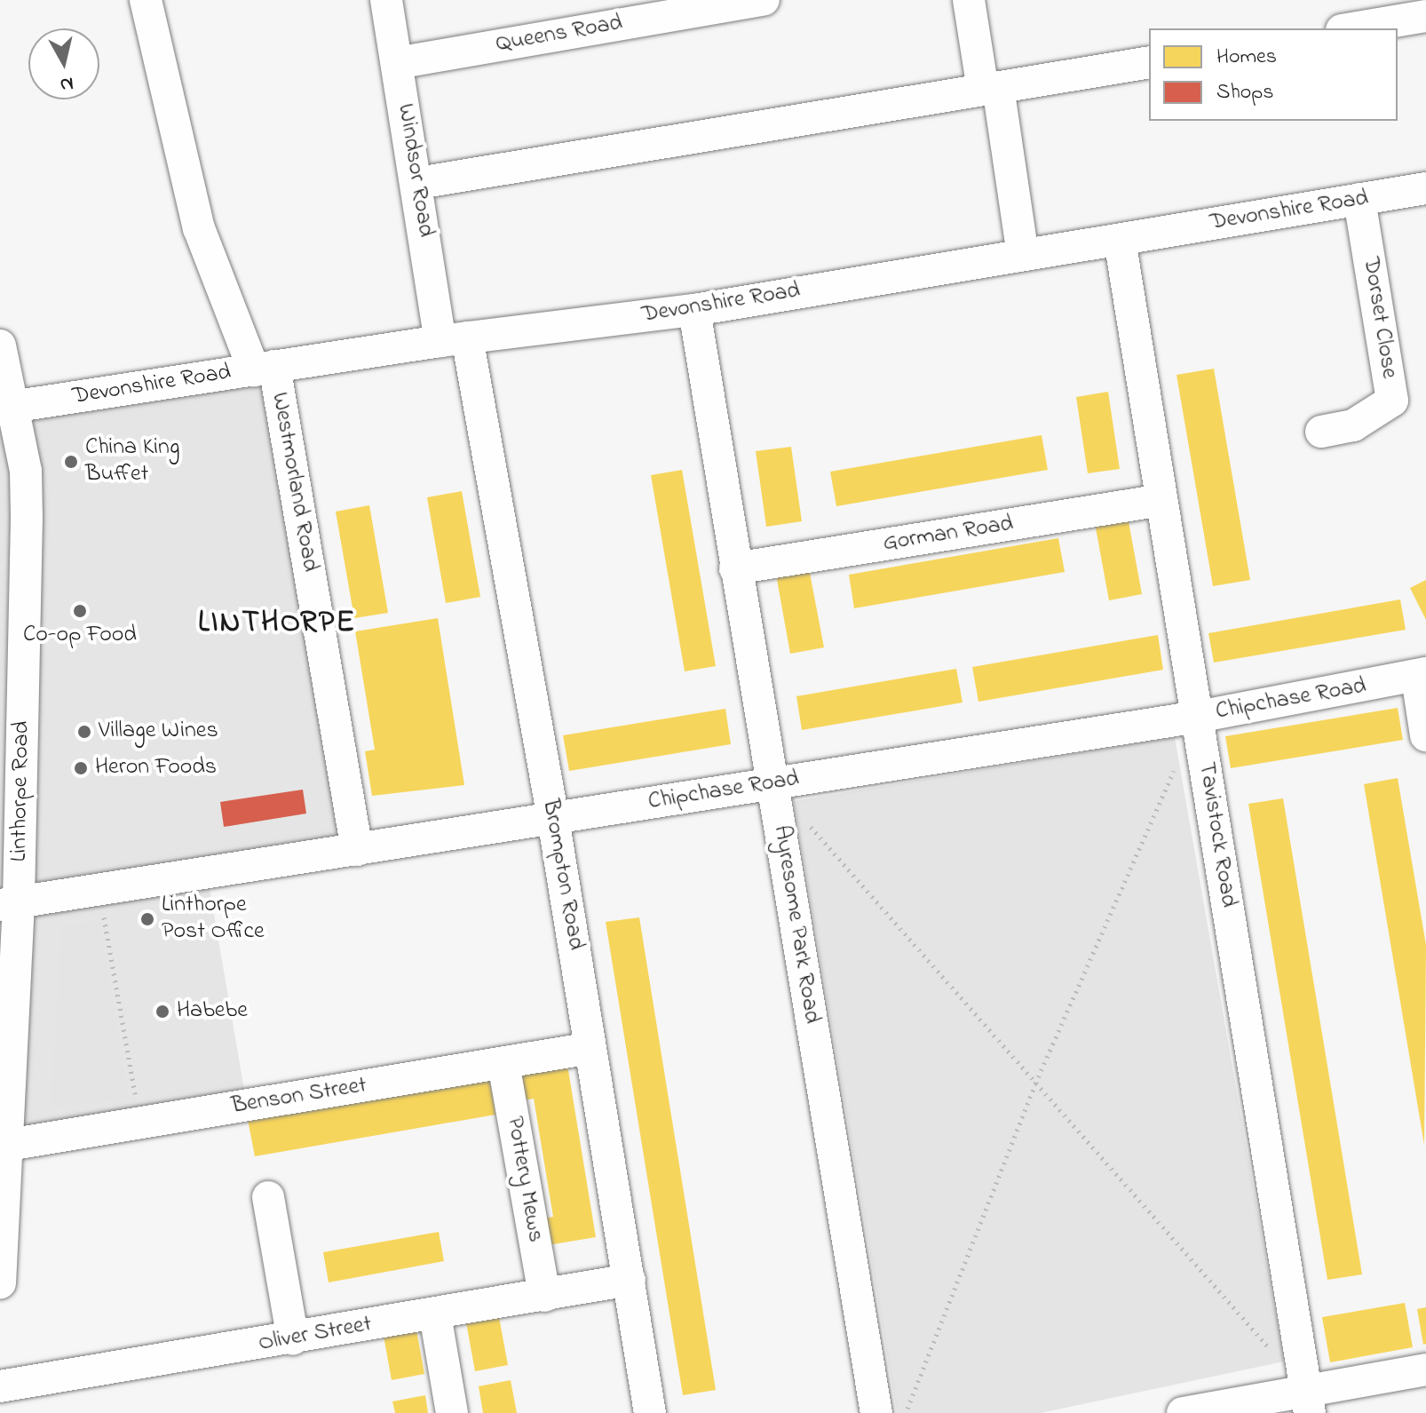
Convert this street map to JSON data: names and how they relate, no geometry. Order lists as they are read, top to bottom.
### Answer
{
  "streets": {
    "street": [
      "Queens Road",
      "Windsor Road",
      "Devonshire Road",
      "Dorset Close",
      "Westmorland Road",
      "Gorman Road",
      "Chipchase Road",
      "Linthorpe Road",
      "Tavistock Road",
      "Brompton Road",
      "Ayresome Park Road",
      "Benson Street",
      "Pottery Mews",
      "Oliver Street"
    ]
  },
  "crossings": [
    ["Queens Road", "Windsor Road"],
    ["Windsor Road", "Devonshire Road"],
    ["Windsor Road", "Brompton Road"],
    ["Devonshire Road", "Dorset Close"],
    ["Devonshire Road", "Westmorland Road"],
    ["Devonshire Road", "Linthorpe Road"],
    ["Devonshire Road", "Tavistock Road"],
    ["Devonshire Road", "Brompton Road"],
    ["Devonshire Road", "Ayresome Park Road"],
    ["Westmorland Road", "Chipchase Road"],
    ["Gorman Road", "Tavistock Road"],
    ["Gorman Road", "Ayresome Park Road"],
    ["Chipchase Road", "Linthorpe Road"],
    ["Chipchase Road", "Tavistock Road"],
    ["Chipchase Road", "Brompton Road"],
    ["Chipchase Road", "Ayresome Park Road"],
    ["Linthorpe Road", "Benson Street"],
    ["Brompton Road", "Benson Street"],
    ["Brompton Road", "Oliver Street"],
    ["Benson Street", "Pottery Mews"],
    ["Pottery Mews", "Oliver Street"]
  ],
  "districts": ["LINTHORPE"],
  "places": [
    "China King Buffet",
    "Co-op Food",
    "Village Wines",
    "Heron Foods",
    "Linthorpe Post Office",
    "Habebe"
  ],
  "legend": ["Homes", "Shops"],
  "north": "bottom"
}
